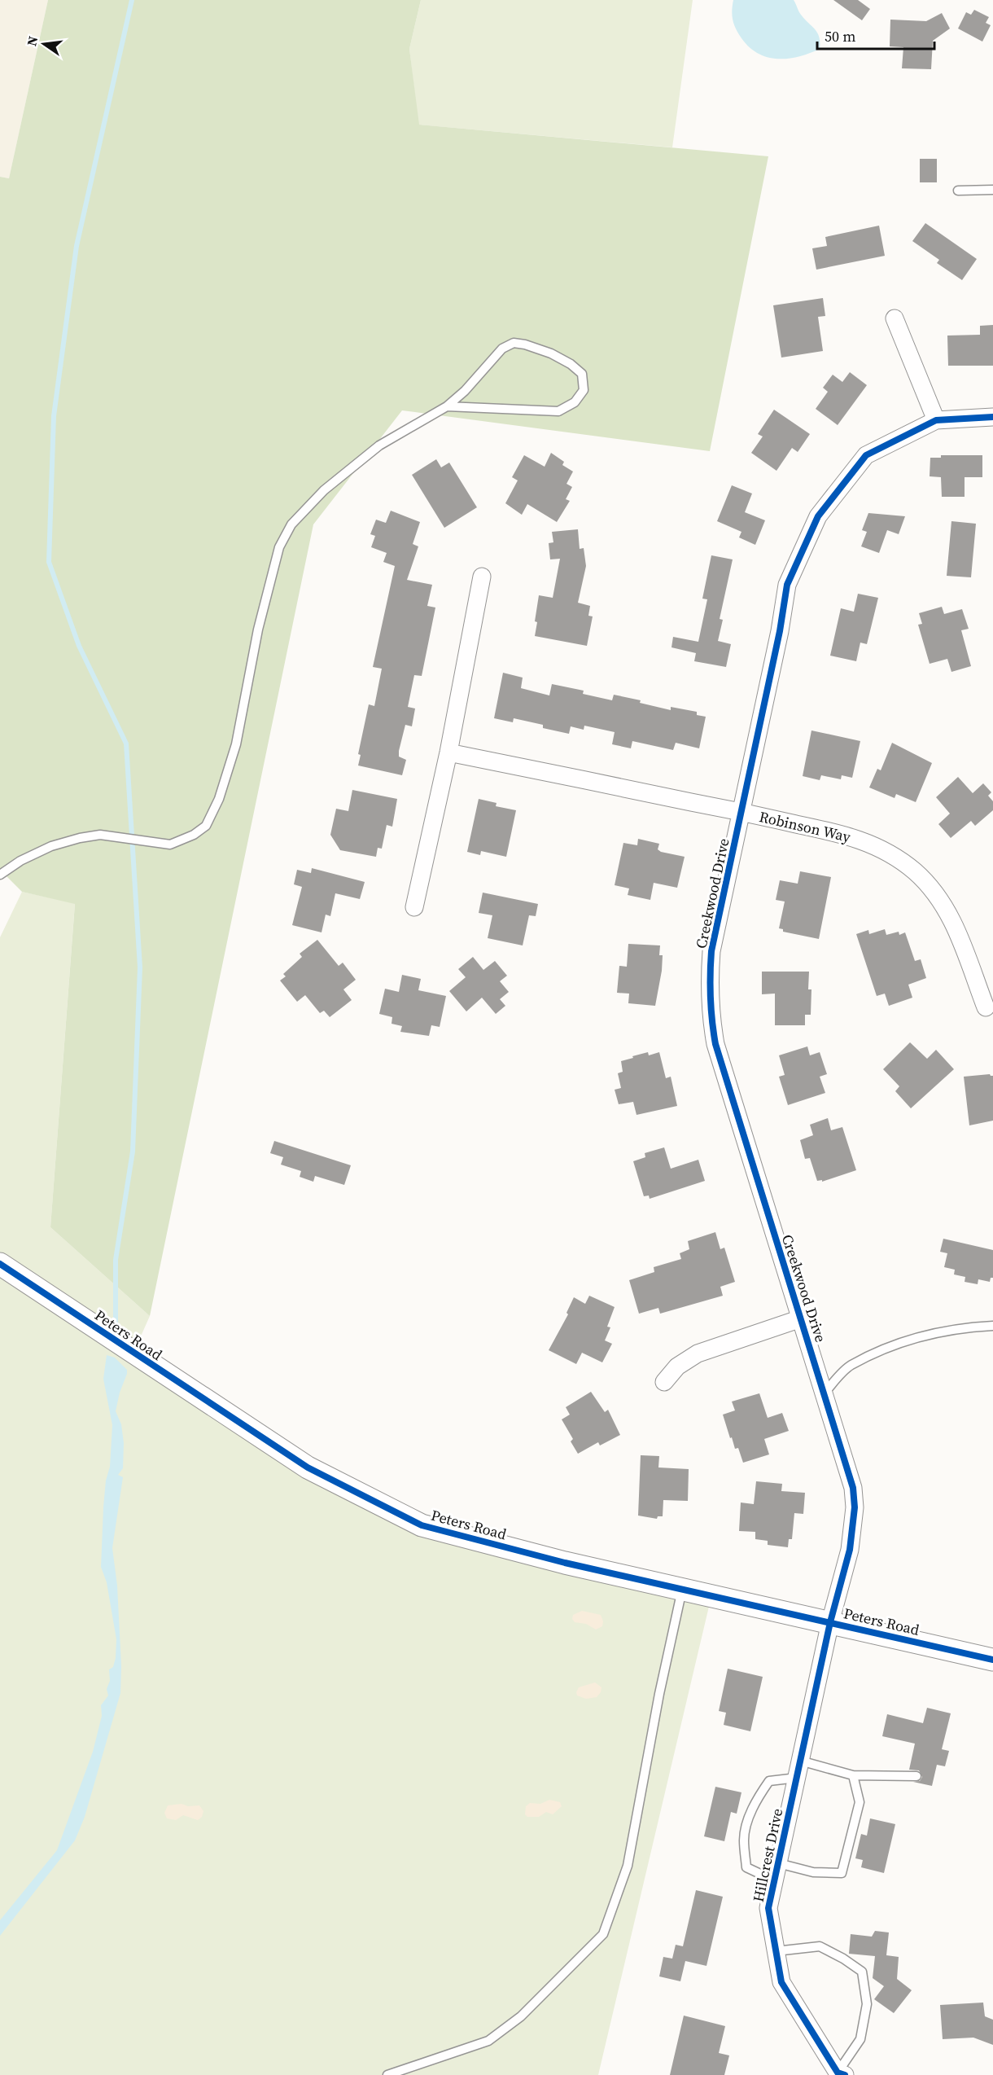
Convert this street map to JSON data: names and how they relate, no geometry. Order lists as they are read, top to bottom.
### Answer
{
  "streets": {
    "street": [
      "Robinson Way",
      "Creekwood Drive",
      "Peters Road",
      "Hillcrest Drive"
    ]
  },
  "crossings": [
    ["Robinson Way", "Creekwood Drive"],
    ["Creekwood Drive", "Peters Road"],
    ["Creekwood Drive", "Hillcrest Drive"],
    ["Peters Road", "Hillcrest Drive"]
  ],
  "scale_bar": "50 m",
  "north": "left"
}
